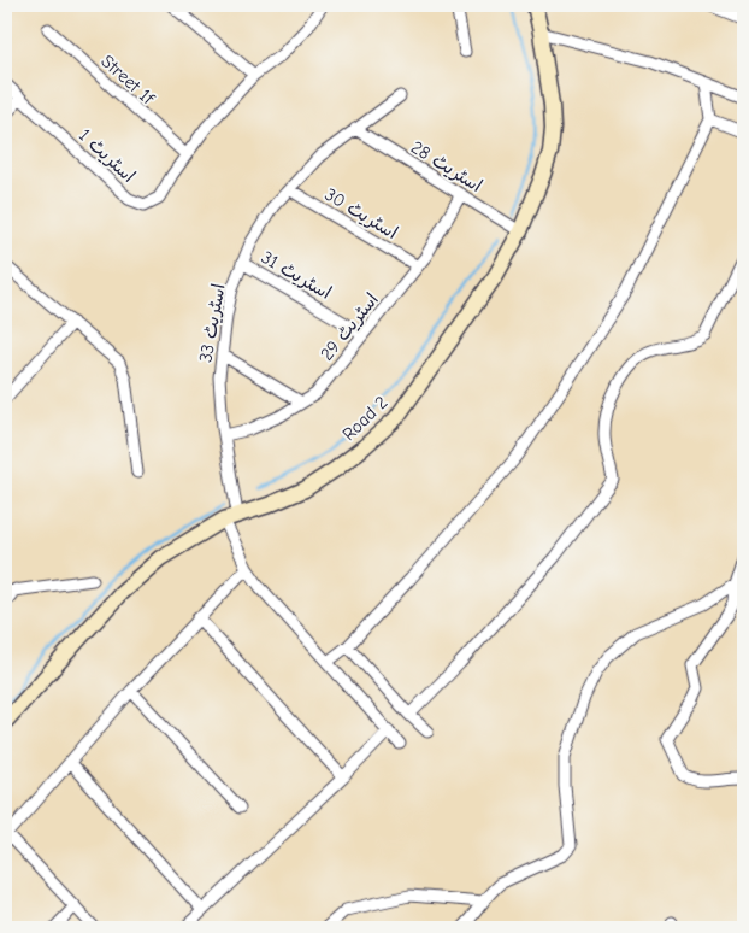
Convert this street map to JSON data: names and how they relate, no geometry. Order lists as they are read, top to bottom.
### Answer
{
  "streets": {
    "street": [
      "Street 1f",
      "اسٹریٹ 1",
      "اسٹریٹ 28",
      "اسٹریٹ 30",
      "اسٹریٹ 31",
      "اسٹریٹ 33",
      "اسٹریٹ 29",
      "Road 2"
    ]
  },
  "crossings": [
    ["Street 1f", "اسٹریٹ 1"],
    ["اسٹریٹ 28", "اسٹریٹ 33"],
    ["اسٹریٹ 28", "اسٹریٹ 29"],
    ["اسٹریٹ 28", "Road 2"],
    ["اسٹریٹ 30", "اسٹریٹ 33"],
    ["اسٹریٹ 30", "اسٹریٹ 29"],
    ["اسٹریٹ 31", "اسٹریٹ 33"],
    ["اسٹریٹ 31", "اسٹریٹ 29"],
    ["اسٹریٹ 33", "اسٹریٹ 29"],
    ["اسٹریٹ 33", "Road 2"]
  ]
}
